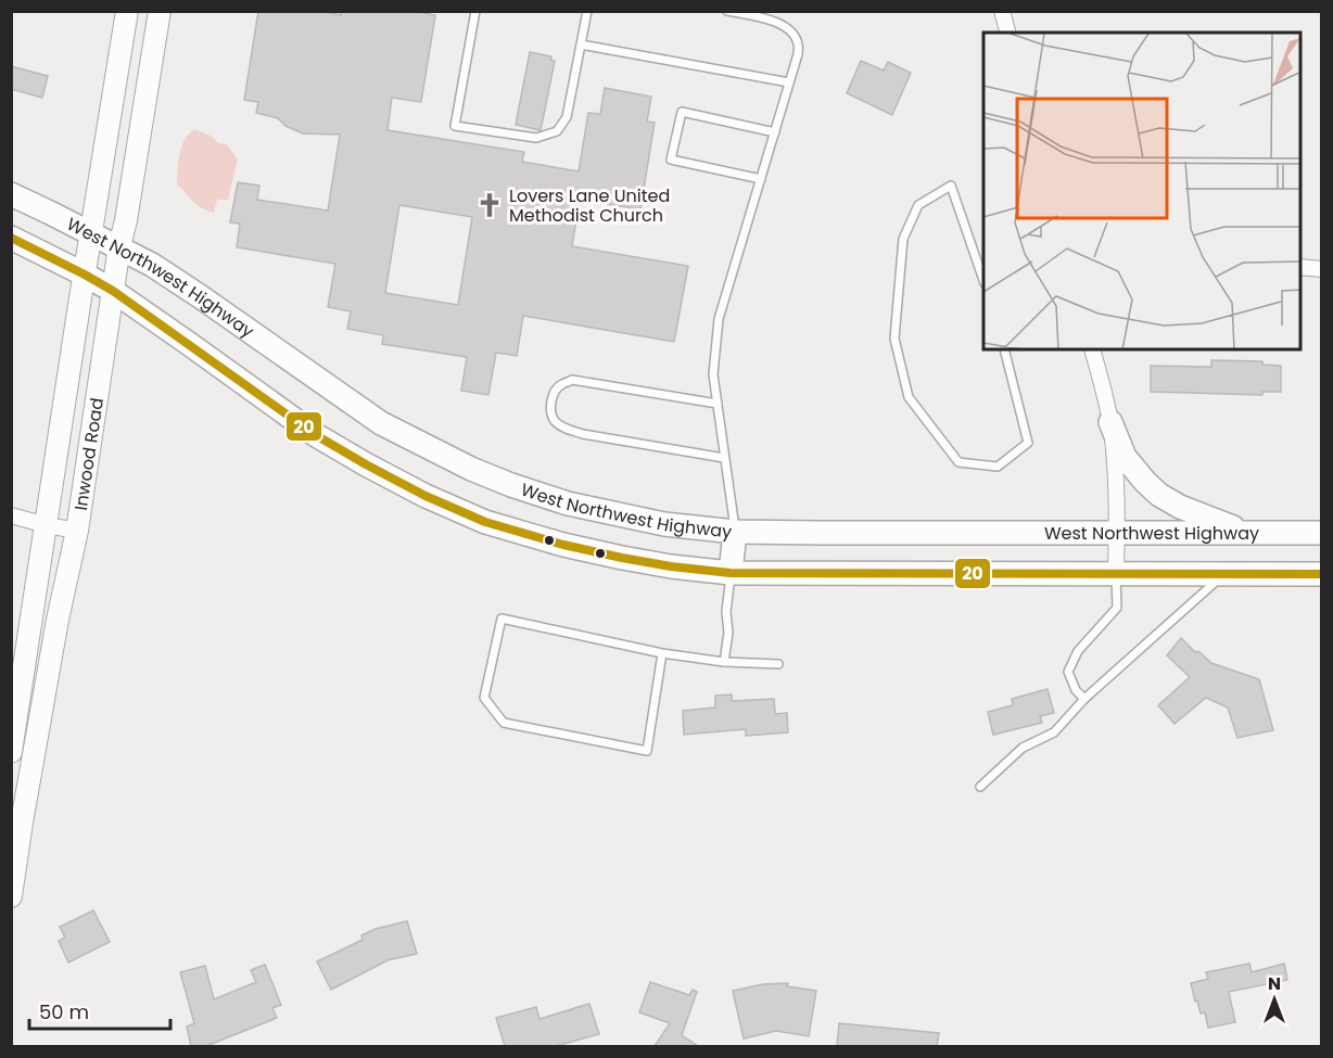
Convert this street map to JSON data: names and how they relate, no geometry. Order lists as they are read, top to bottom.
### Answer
{
  "streets": {
    "main road": ["West Northwest Highway", "Inwood Road"]
  },
  "crossings": [
    ["West Northwest Highway", "Inwood Road"]
  ],
  "places": {
    "church": ["Lovers Lane United Methodist Church"]
  },
  "lines": ["transit line 20"],
  "scale_bar": "50 m",
  "north": "top"
}
